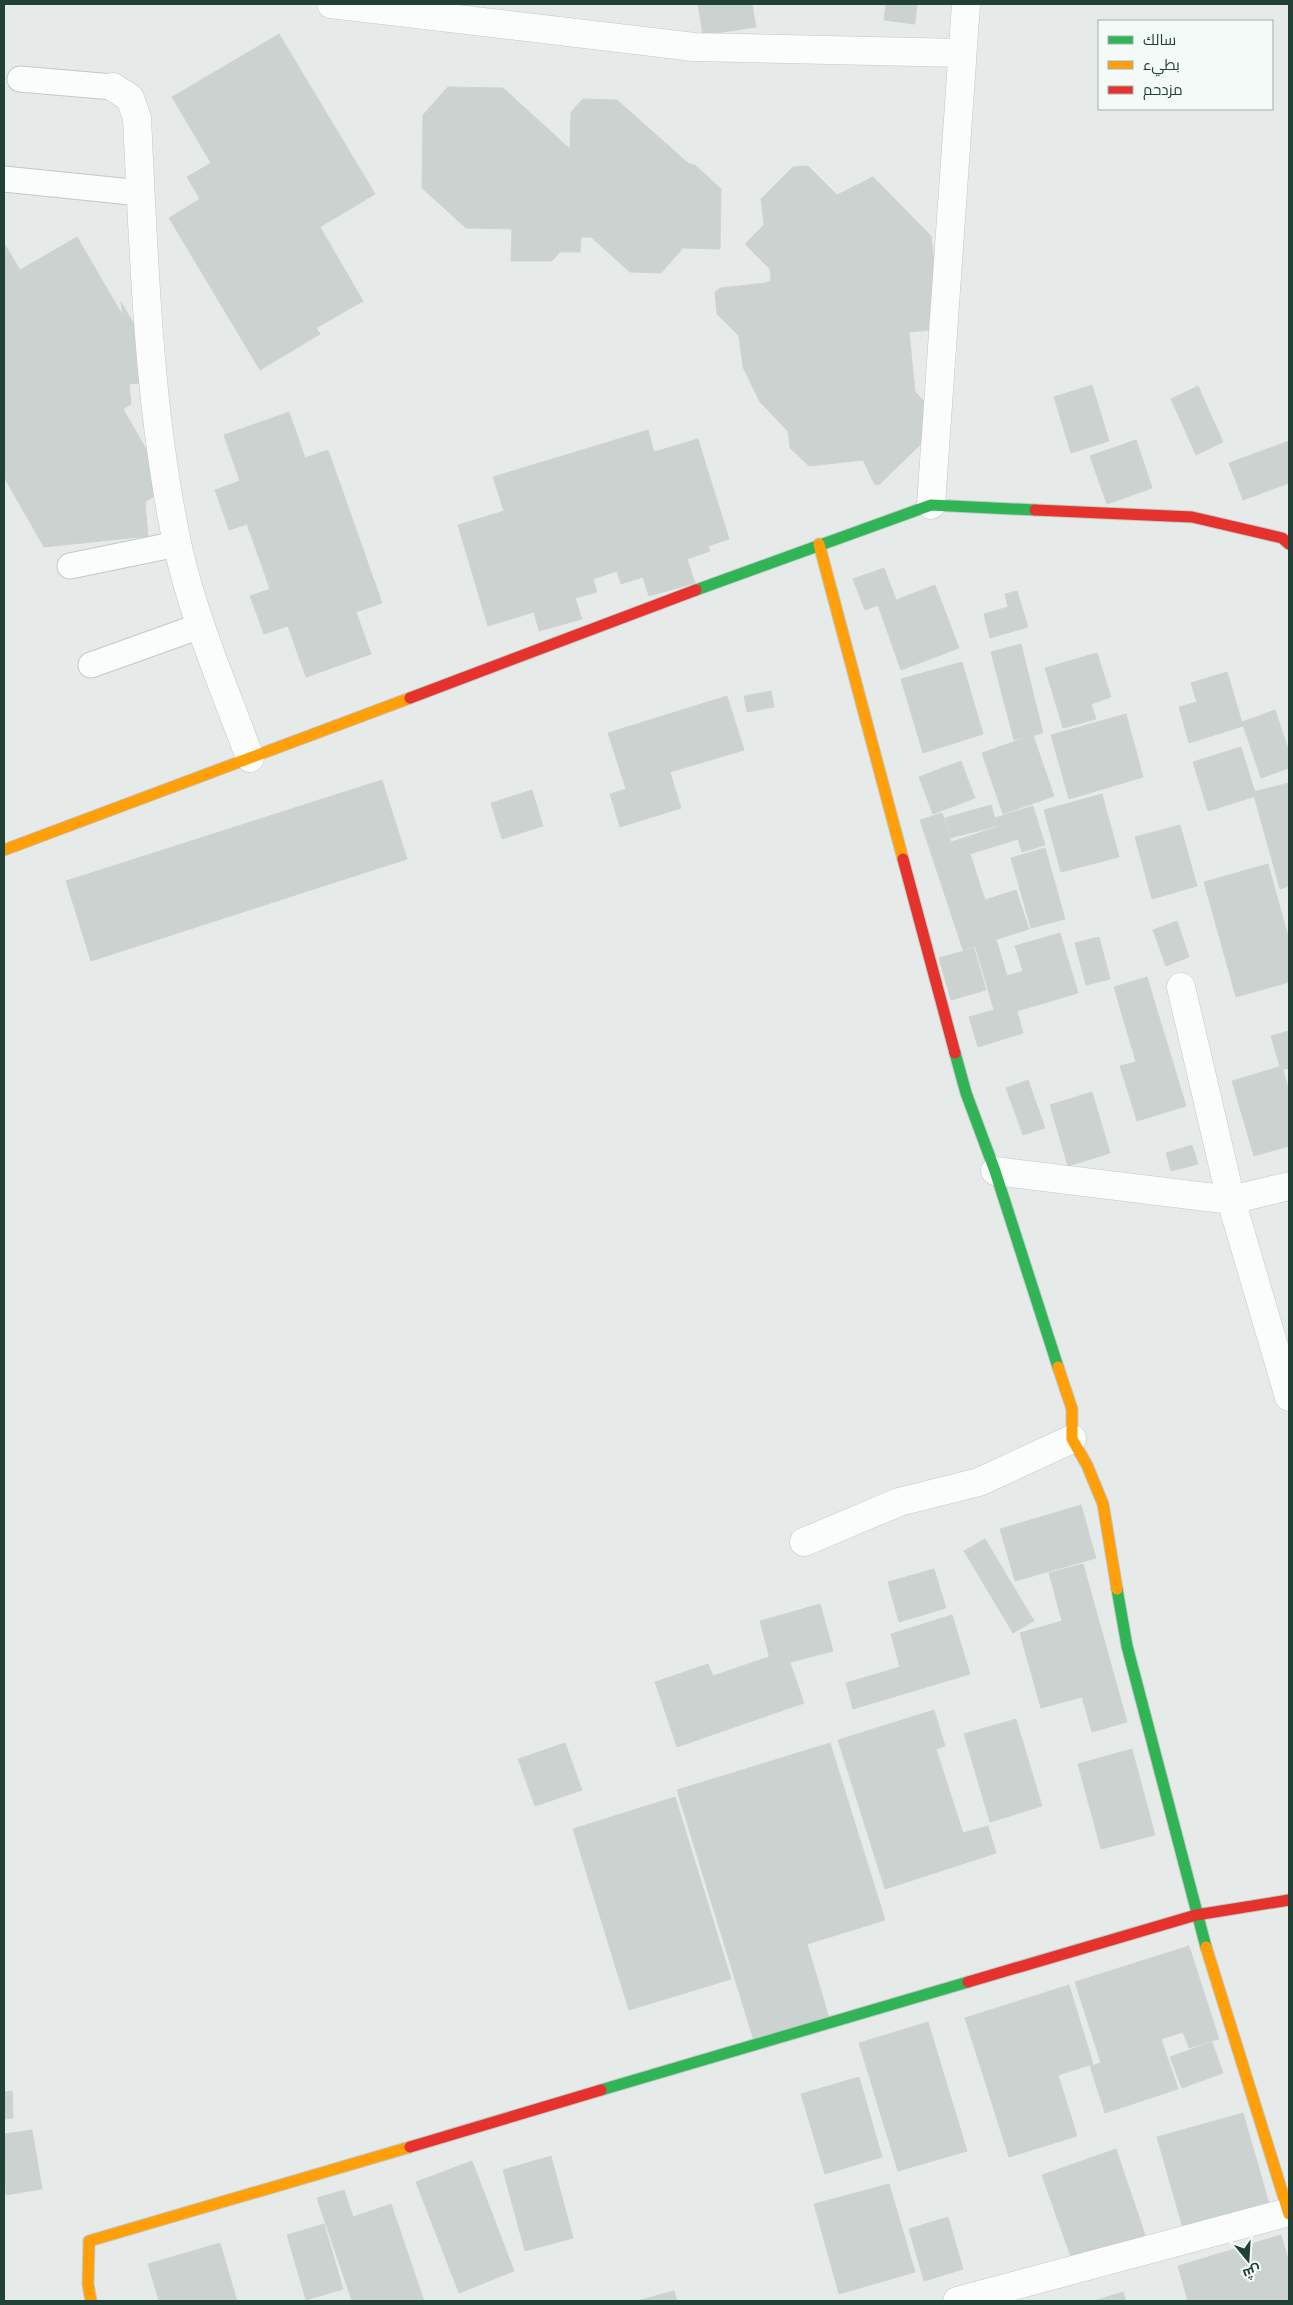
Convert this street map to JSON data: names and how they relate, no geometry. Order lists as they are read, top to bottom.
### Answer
{
  "legend": ["سالك", "بطيء", "مزدحم"],
  "north": "bottom"
}
